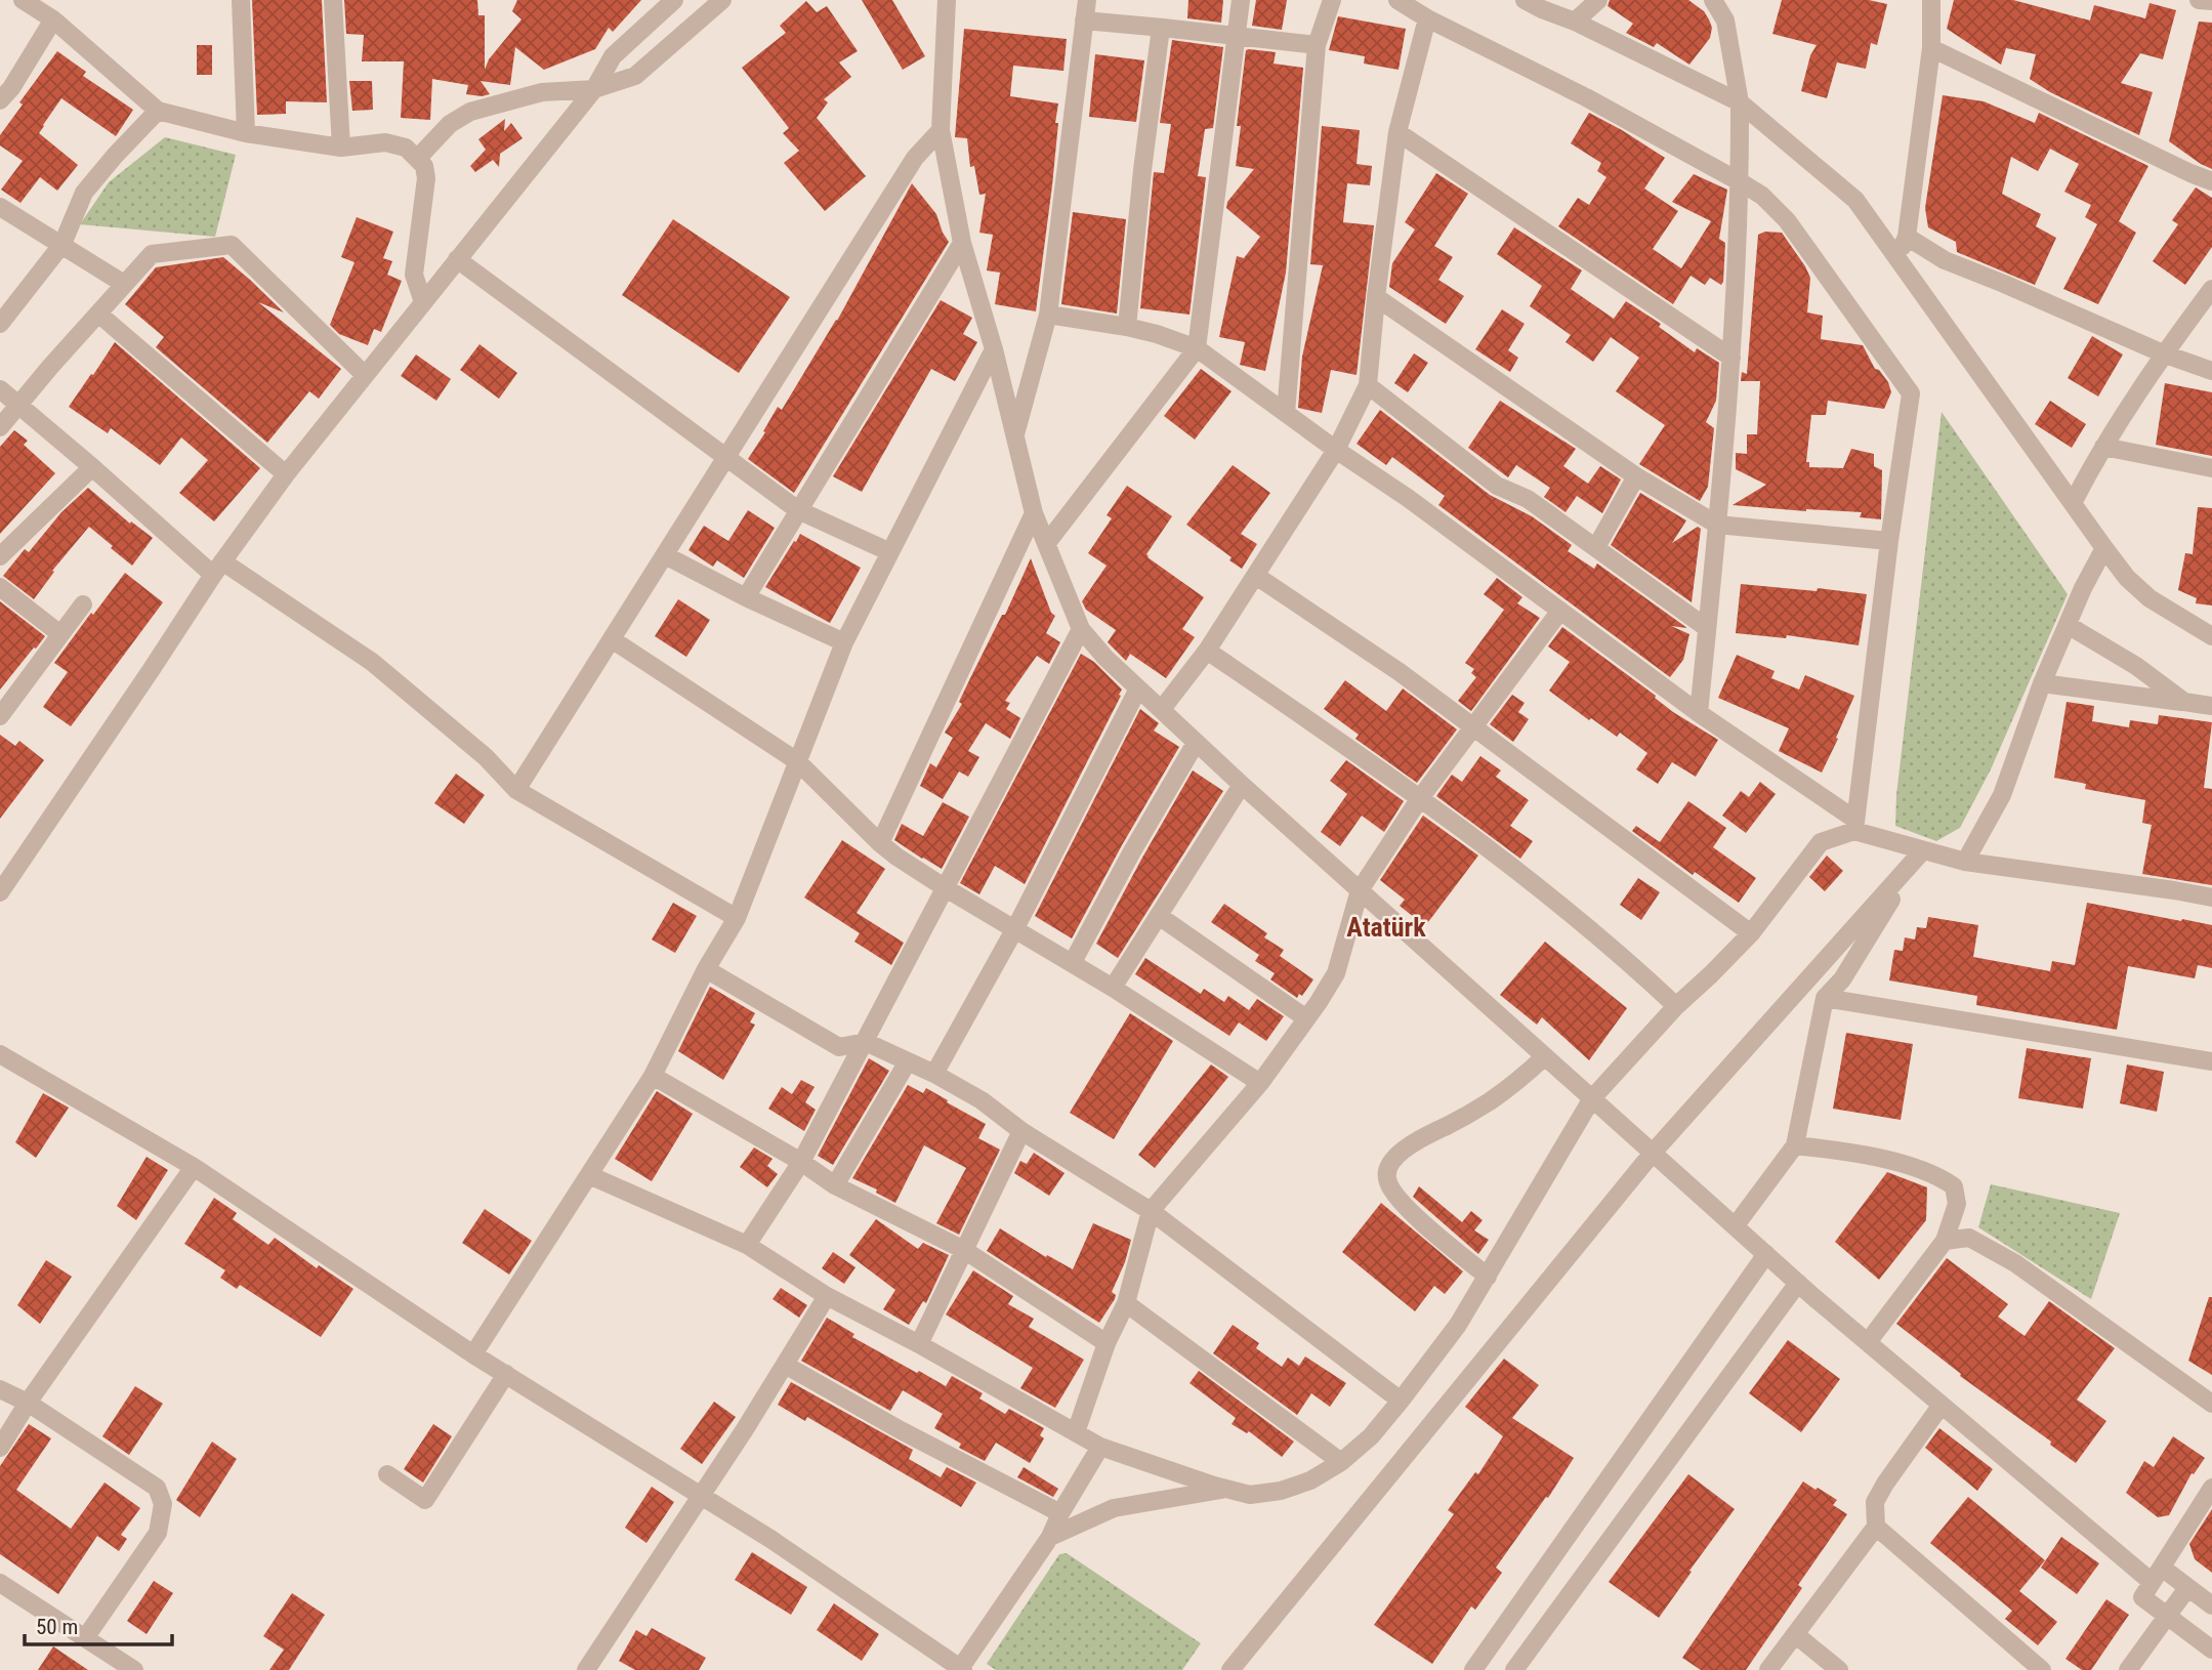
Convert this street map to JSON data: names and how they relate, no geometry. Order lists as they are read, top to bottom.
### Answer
{
  "districts": ["Atatürk"],
  "scale_bar": "50 m"
}
